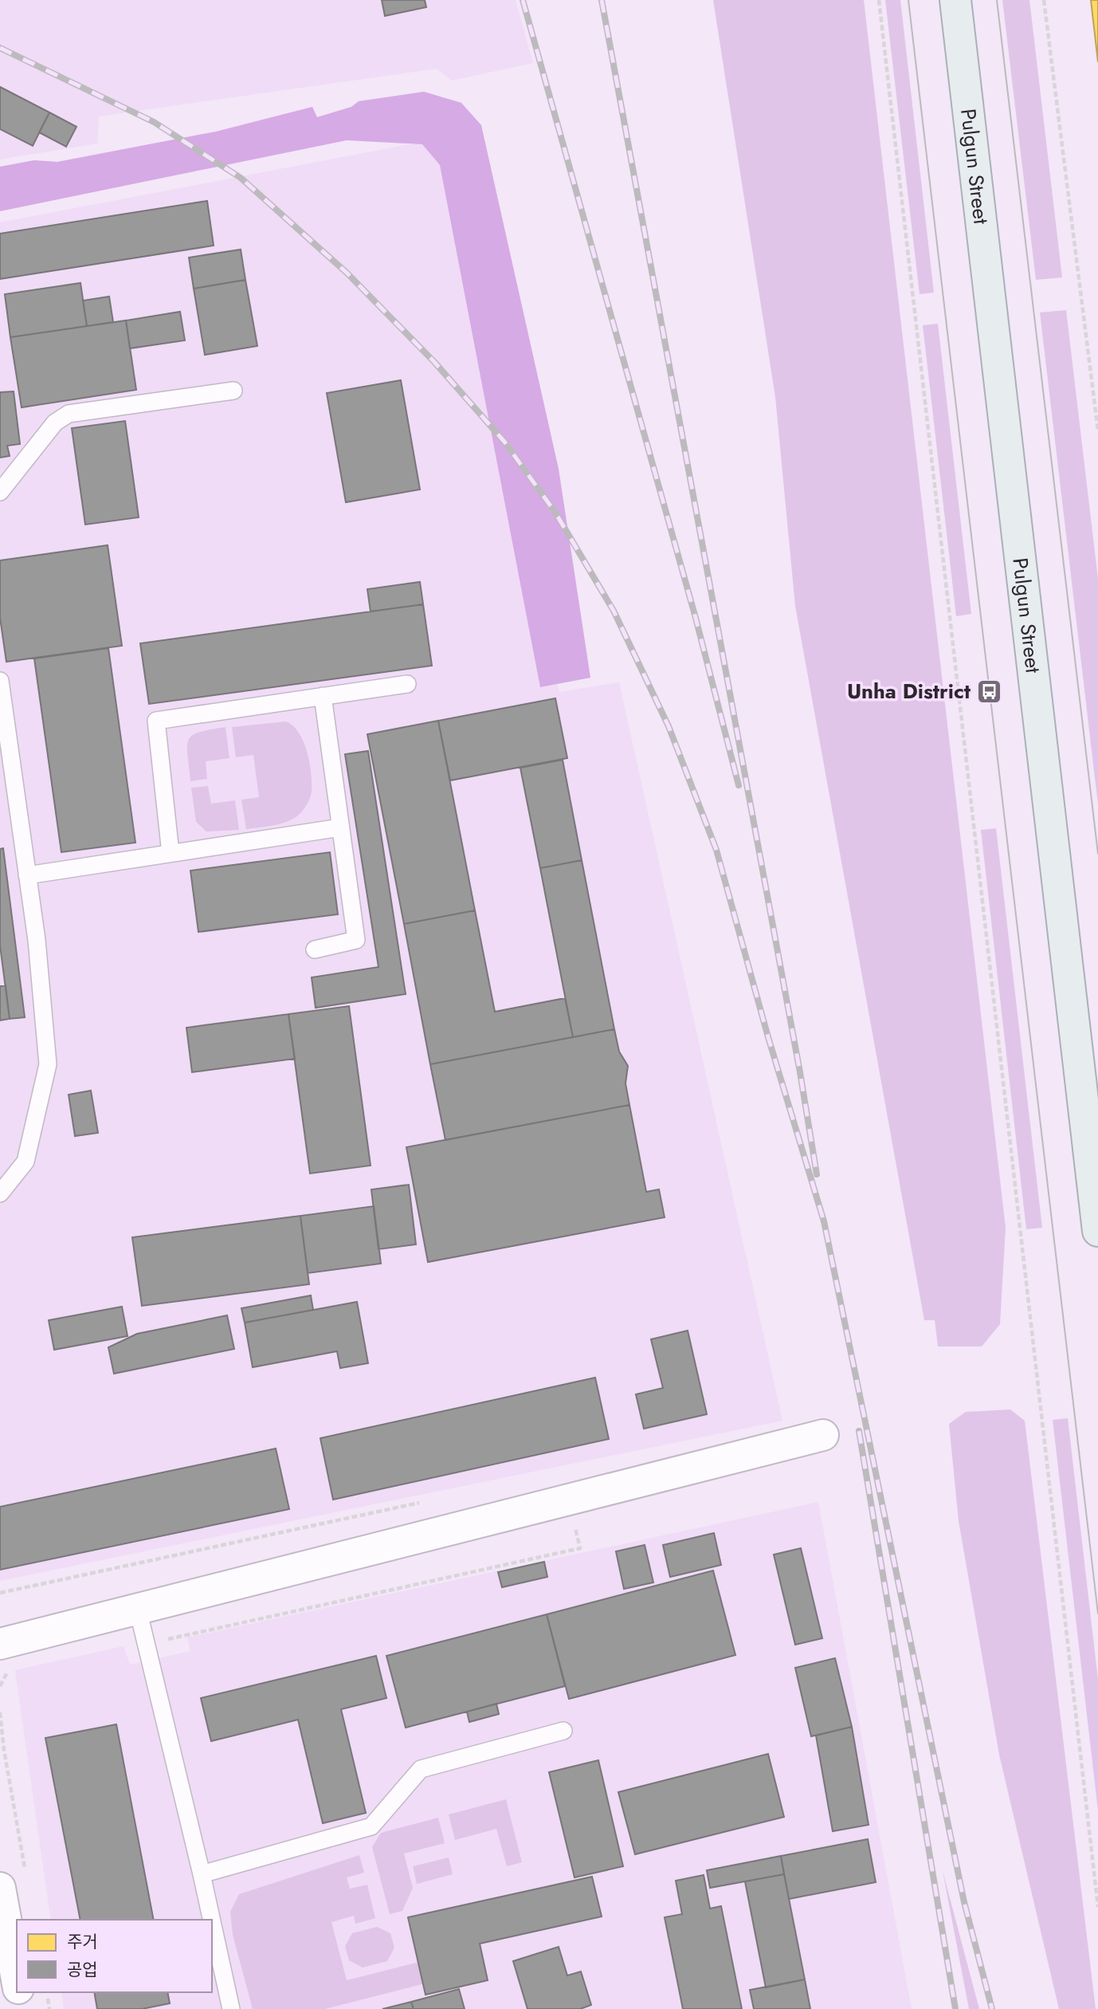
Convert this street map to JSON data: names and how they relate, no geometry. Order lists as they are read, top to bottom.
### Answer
{
  "streets": {
    "main road": ["Pulgun Street"]
  },
  "places": {
    "bus stop": ["Unha District"]
  },
  "legend": ["주거", "공업"]
}
